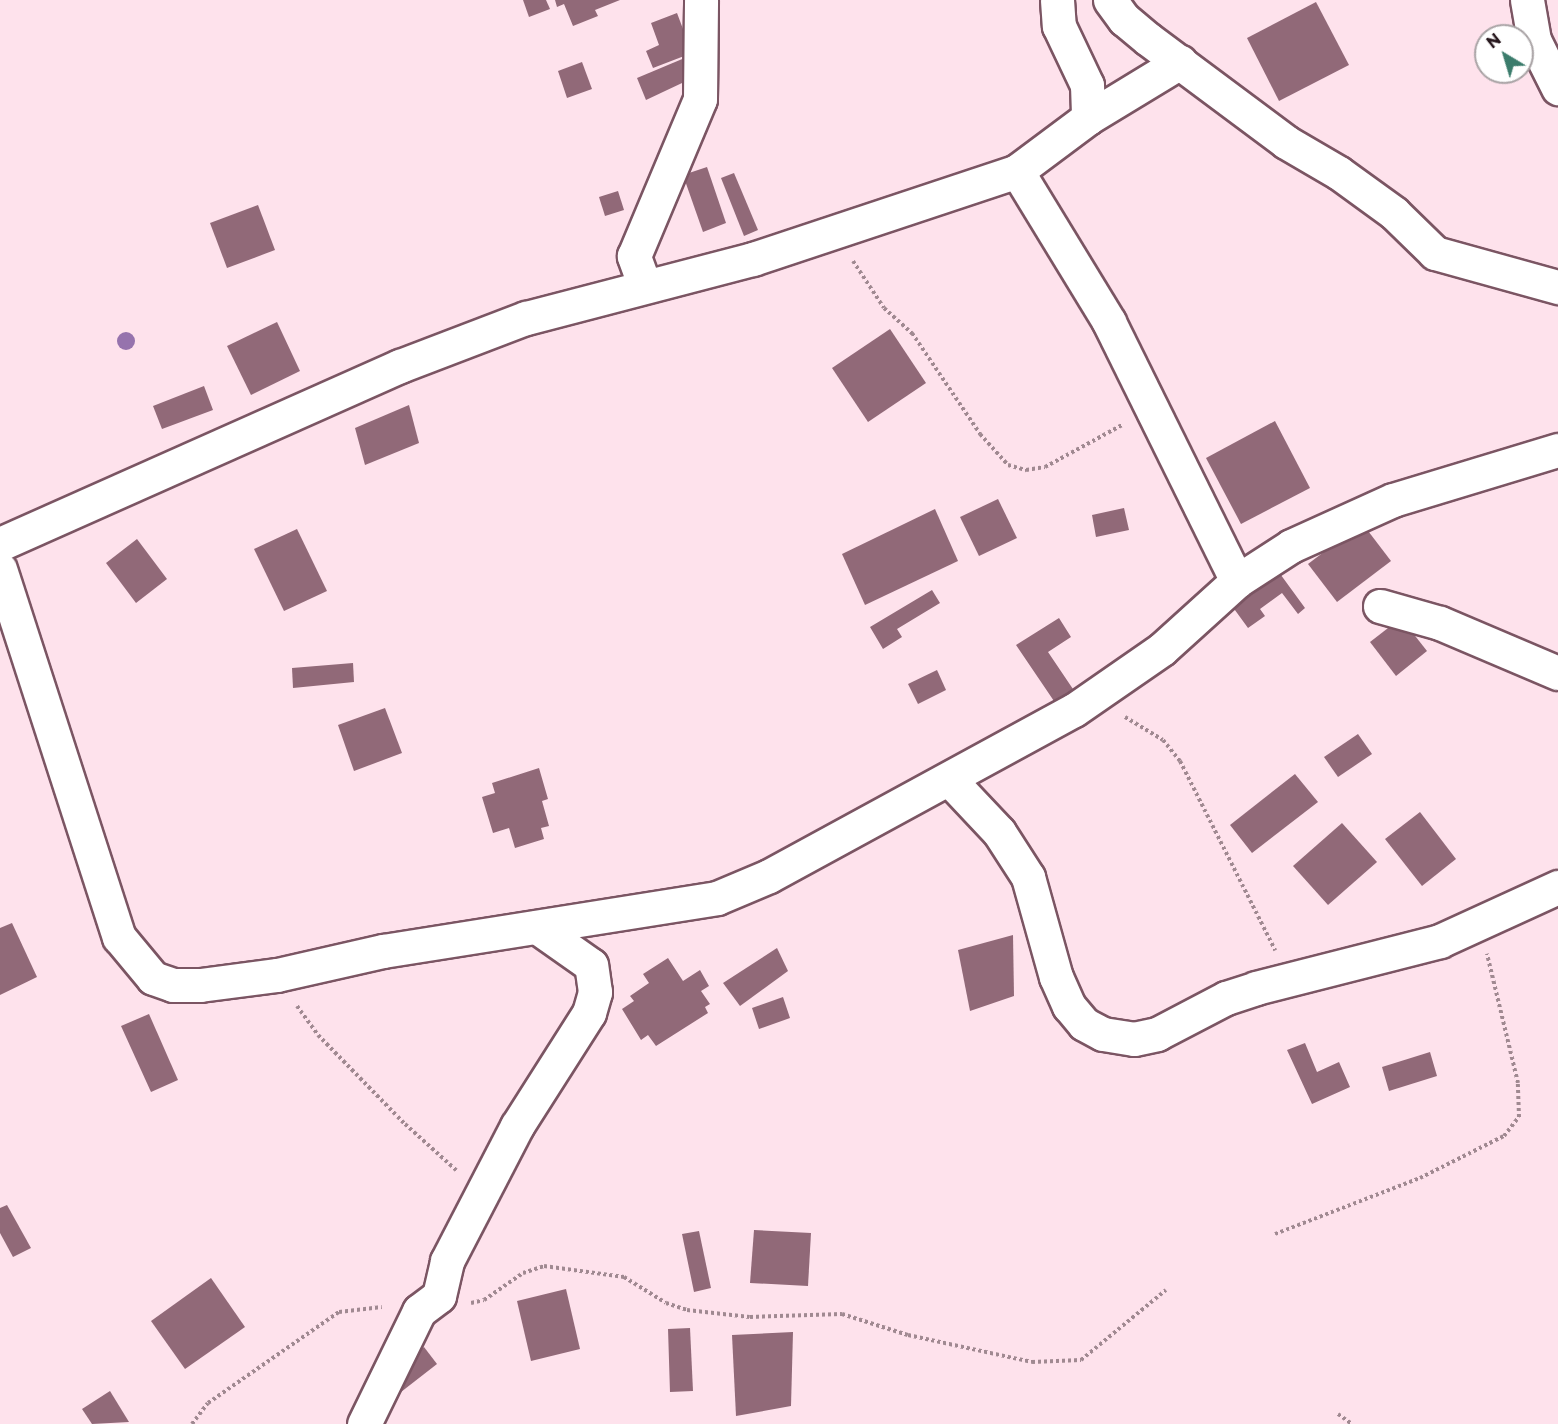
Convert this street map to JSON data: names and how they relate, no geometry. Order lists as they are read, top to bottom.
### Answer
{
  "north": "top left"
}
